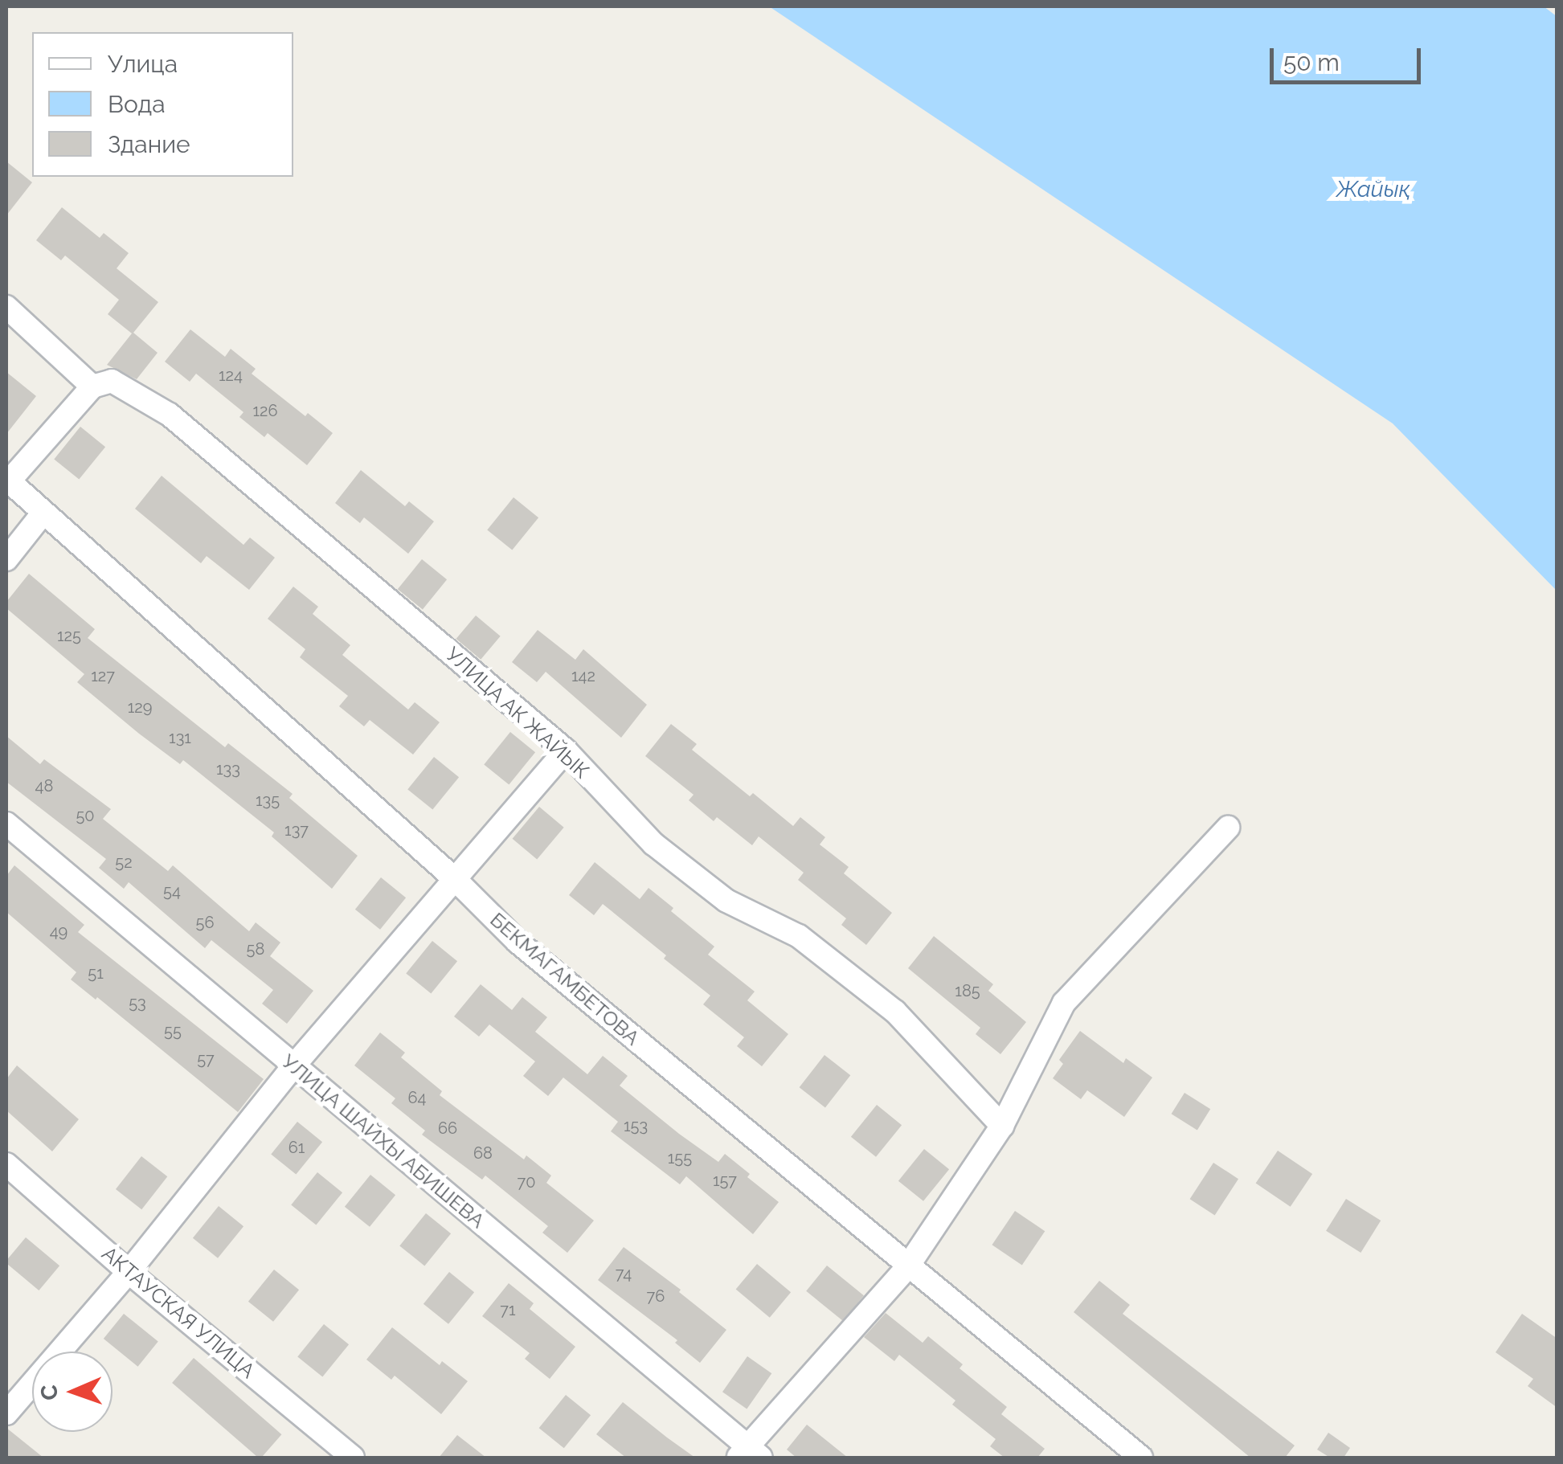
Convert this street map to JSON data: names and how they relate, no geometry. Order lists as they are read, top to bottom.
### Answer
{
  "streets": {
    "street": [
      "УЛИЦА АК ЖАЙЫК",
      "БЕКМАГАМБЕТОВА",
      "УЛИЦА ШАЙХЫ АБИШЕВА",
      "АКТАУСКАЯ УЛИЦА"
    ]
  },
  "water": ["Жайық"],
  "house_numbers": [
    "124",
    "126",
    "125",
    "127",
    "142",
    "129",
    "131",
    "133",
    "48",
    "135",
    "50",
    "137",
    "52",
    "54",
    "56",
    "49",
    "58",
    "51",
    "185",
    "53",
    "55",
    "57",
    "64",
    "153",
    "66",
    "61",
    "68",
    "155",
    "157",
    "70",
    "74",
    "76",
    "71"
  ],
  "legend": ["Улица", "Вода", "Здание"],
  "scale_bar": "50 m",
  "north": "left"
}
